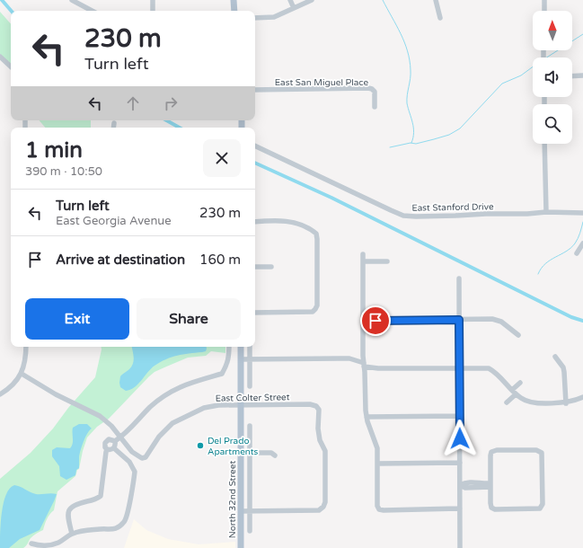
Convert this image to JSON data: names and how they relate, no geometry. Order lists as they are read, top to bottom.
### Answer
{
  "streets": {
    "main road": ["North 32nd Street"],
    "street": ["East San Miguel Place", "East Stanford Drive", "East Colter Street"]
  },
  "crossings": [
    ["East Colter Street", "North 32nd Street"]
  ],
  "places": ["Del Prado Apartments"],
  "north": "top",
  "page": {
    "turn": ["230 m", "Turn left"],
    "heading": ["1 min", "390 m · 10:50"],
    "list": [
      {
        "name": "Turn left",
        "note": "East Georgia Avenue",
        "value": "230 m"
      },
      {
        "name": "Arrive at destination",
        "value": "160 m"
      }
    ],
    "buttons": ["Exit", "Share"]
  }
}
